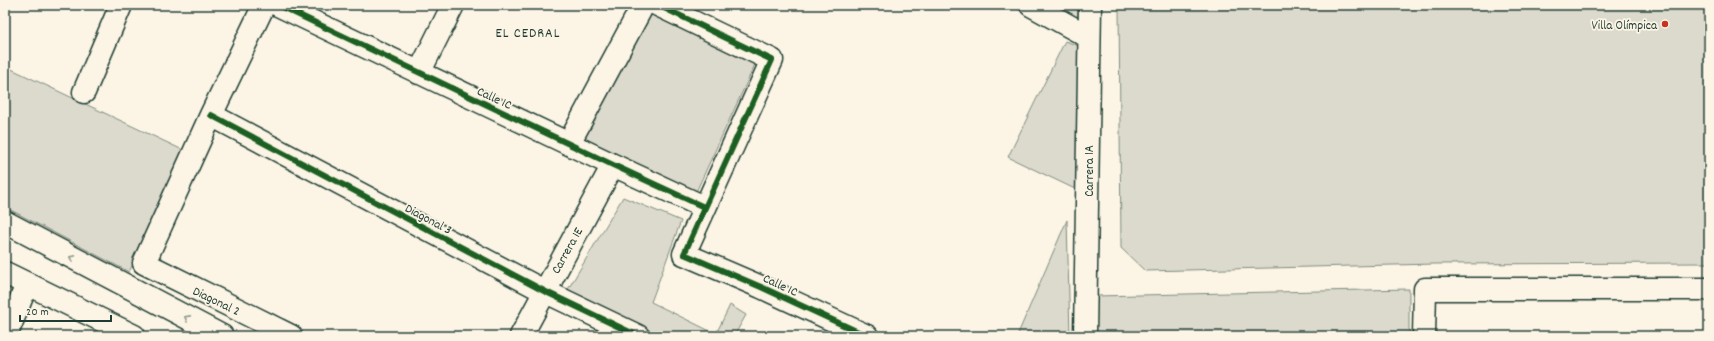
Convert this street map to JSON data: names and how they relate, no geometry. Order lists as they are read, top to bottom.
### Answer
{
  "streets": {
    "street": [
      "Calle 1C",
      "Carrera 1A",
      "Diagonal 3",
      "Carrera 1E",
      "Diagonal 2"
    ]
  },
  "crossings": [
    ["Calle 1C", "Carrera 1E"],
    ["Diagonal 3", "Carrera 1E"],
    ["Diagonal 3", "Diagonal 2"]
  ],
  "districts": ["EL CEDRAL"],
  "places": ["Villa Olímpica"],
  "scale_bar": "20 m"
}
